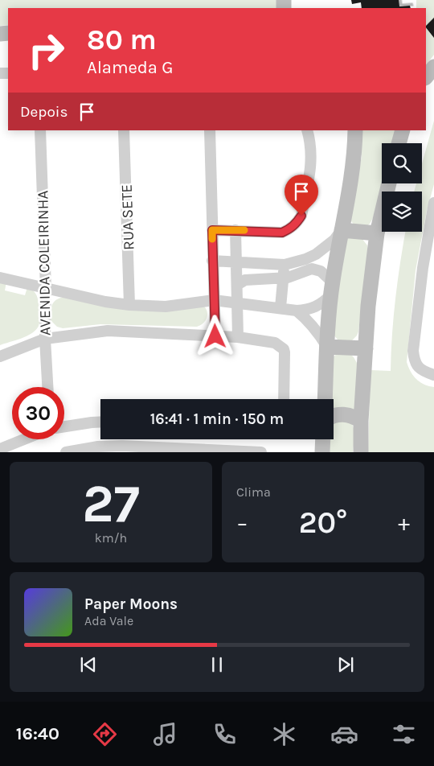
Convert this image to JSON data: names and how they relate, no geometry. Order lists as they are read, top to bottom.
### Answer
{
  "streets": {
    "street": ["RUA SETE", "AVENIDA COLEIRINHA"]
  },
  "page": {
    "turn": ["80 m", "Alameda G"],
    "then": "Depois",
    "limit": "30",
    "trip": "16:41 · 1 min · 150 m",
    "tile": [
      ["27", "km/h"],
      "Clima"
    ],
    "heat": ["−", "20°", "+"],
    "song": ["Paper Moons", "Ada Vale"],
    "tabs": "16:40"
  }
}
